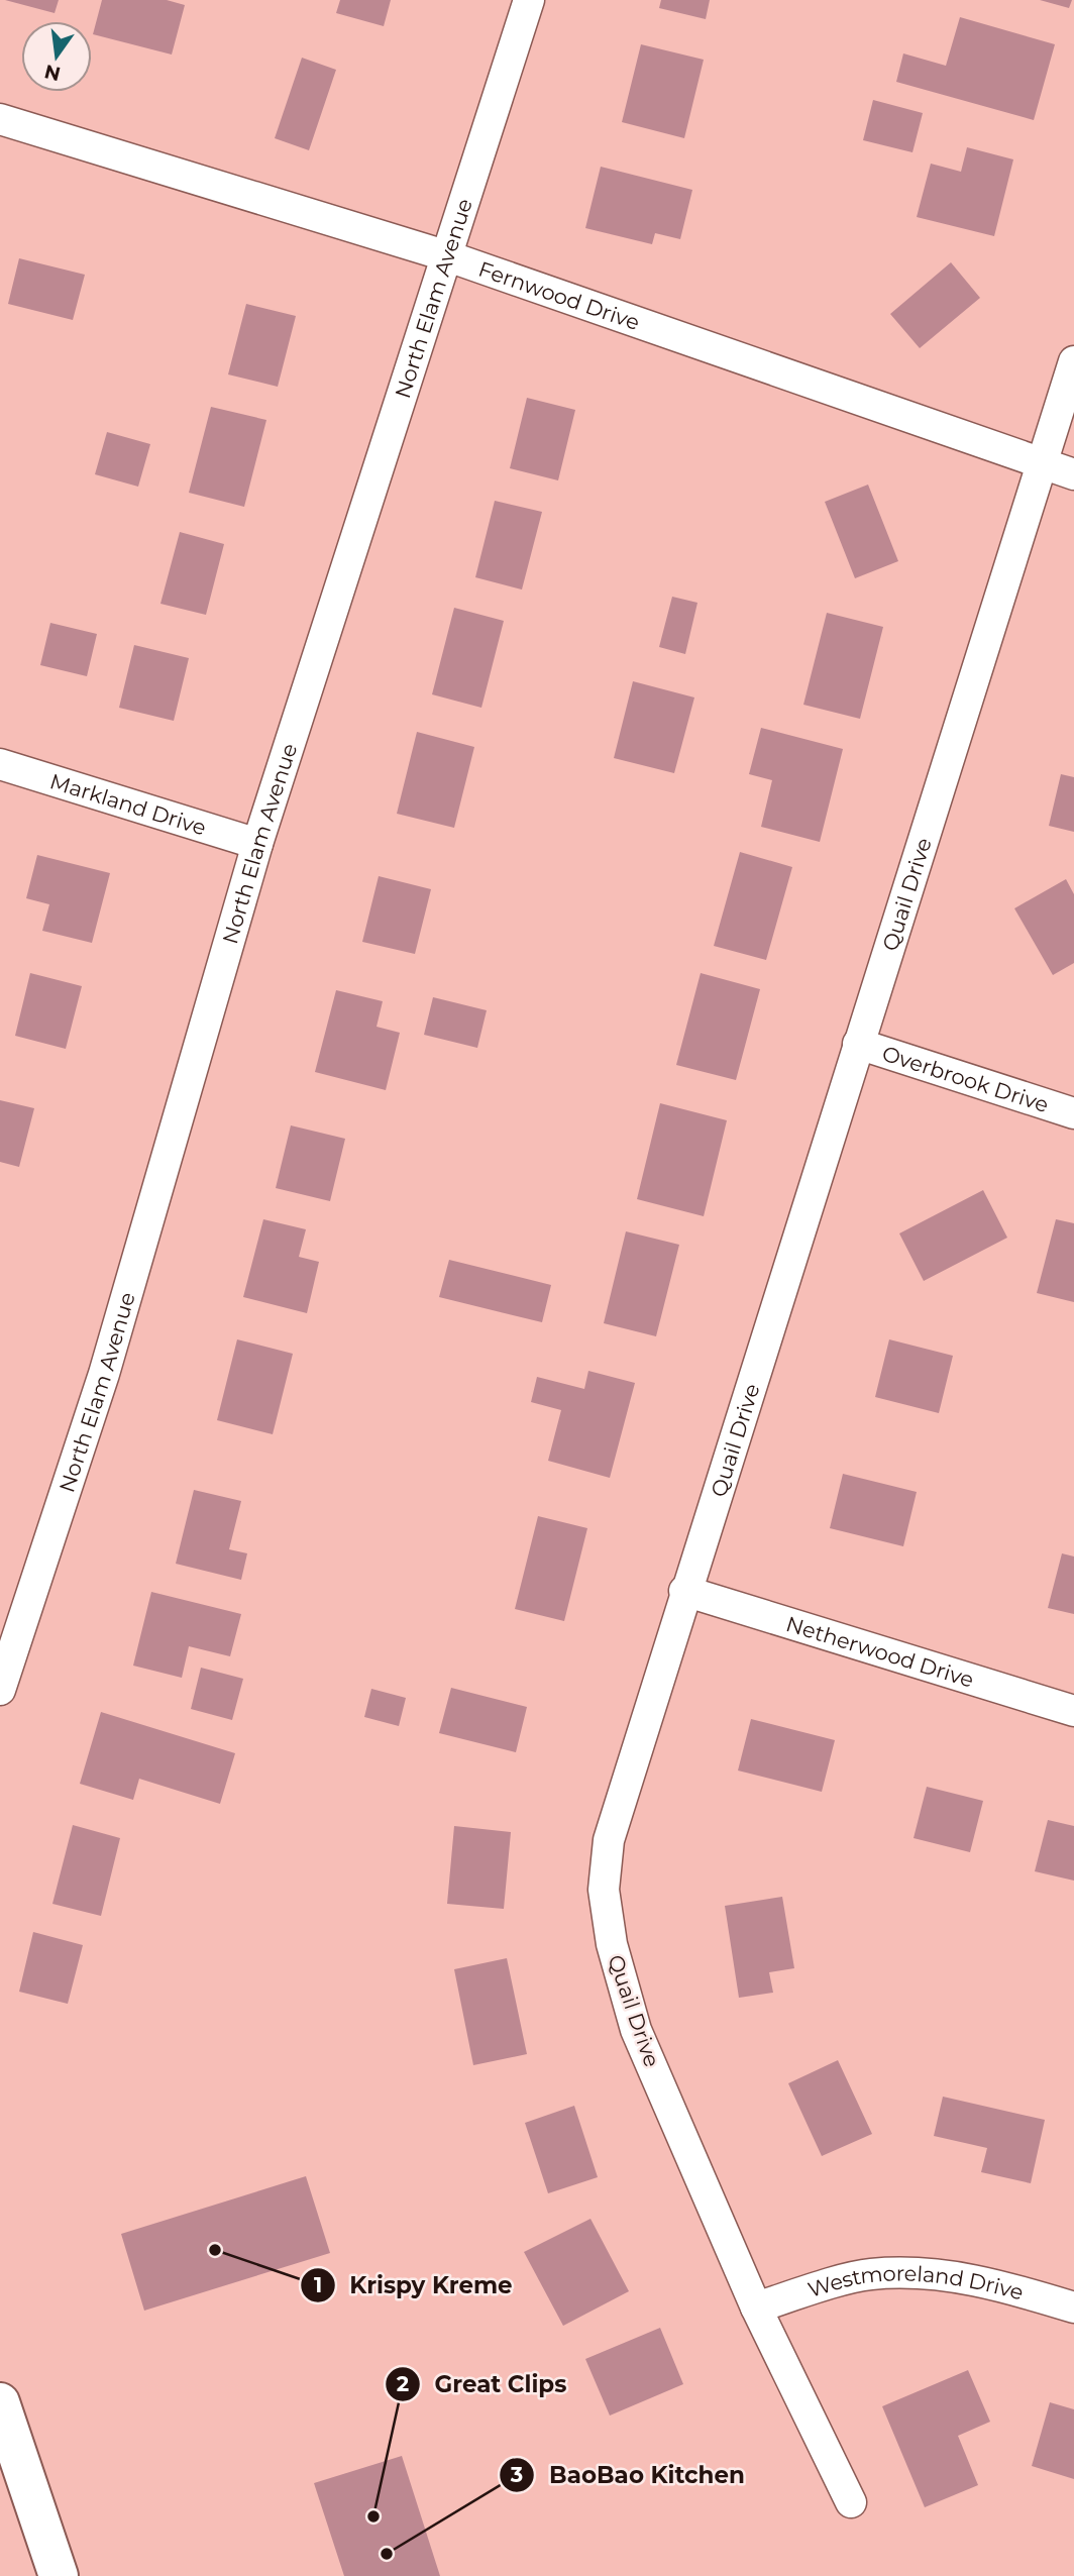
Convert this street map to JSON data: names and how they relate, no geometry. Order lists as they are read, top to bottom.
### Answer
{
  "streets": {
    "street": [
      "Fernwood Drive",
      "North Elam Avenue",
      "Markland Drive",
      "Quail Drive",
      "Overbrook Drive",
      "Netherwood Drive",
      "Westmoreland Drive"
    ]
  },
  "crossings": [
    ["Fernwood Drive", "North Elam Avenue"],
    ["Fernwood Drive", "Quail Drive"],
    ["North Elam Avenue", "Markland Drive"],
    ["Quail Drive", "Overbrook Drive"],
    ["Quail Drive", "Netherwood Drive"],
    ["Quail Drive", "Westmoreland Drive"]
  ],
  "places": ["Krispy Kreme", "Great Clips", "BaoBao Kitchen"],
  "north": "bottom"
}
